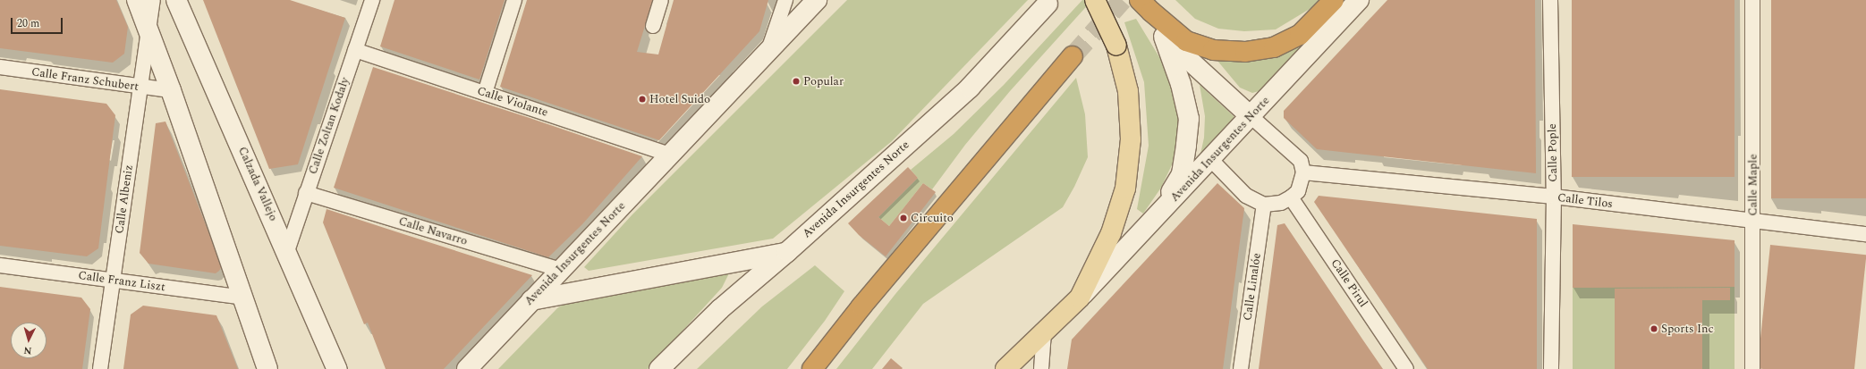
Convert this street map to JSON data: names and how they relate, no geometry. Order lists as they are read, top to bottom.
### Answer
{
  "streets": {
    "main road": ["Avenida Insurgentes Norte", "Calzada Vallejo"],
    "street": [
      "Calle Franz Schubert",
      "Calle Violante",
      "Calle Zoltan Kodaly",
      "Calle Pople",
      "Calle Maple",
      "Calle Albeniz",
      "Calle Tilos",
      "Calle Navarro",
      "Calle Franz Liszt",
      "Calle Pirul",
      "Calle Linalóe"
    ]
  },
  "crossings": [
    ["Calle Franz Schubert", "Calle Albeniz"],
    ["Calle Violante", "Calle Zoltan Kodaly"],
    ["Calle Violante", "Avenida Insurgentes Norte"],
    ["Calle Zoltan Kodaly", "Calzada Vallejo"],
    ["Calle Zoltan Kodaly", "Calle Navarro"],
    ["Avenida Insurgentes Norte", "Calle Navarro"],
    ["Calle Pople", "Calle Tilos"],
    ["Calle Maple", "Calle Tilos"],
    ["Calle Albeniz", "Calle Franz Liszt"]
  ],
  "places": [
    "Popular",
    "Hotel Suido",
    "Circuito",
    "Sports Inc"
  ],
  "scale_bar": "20 m",
  "north": "bottom"
}
